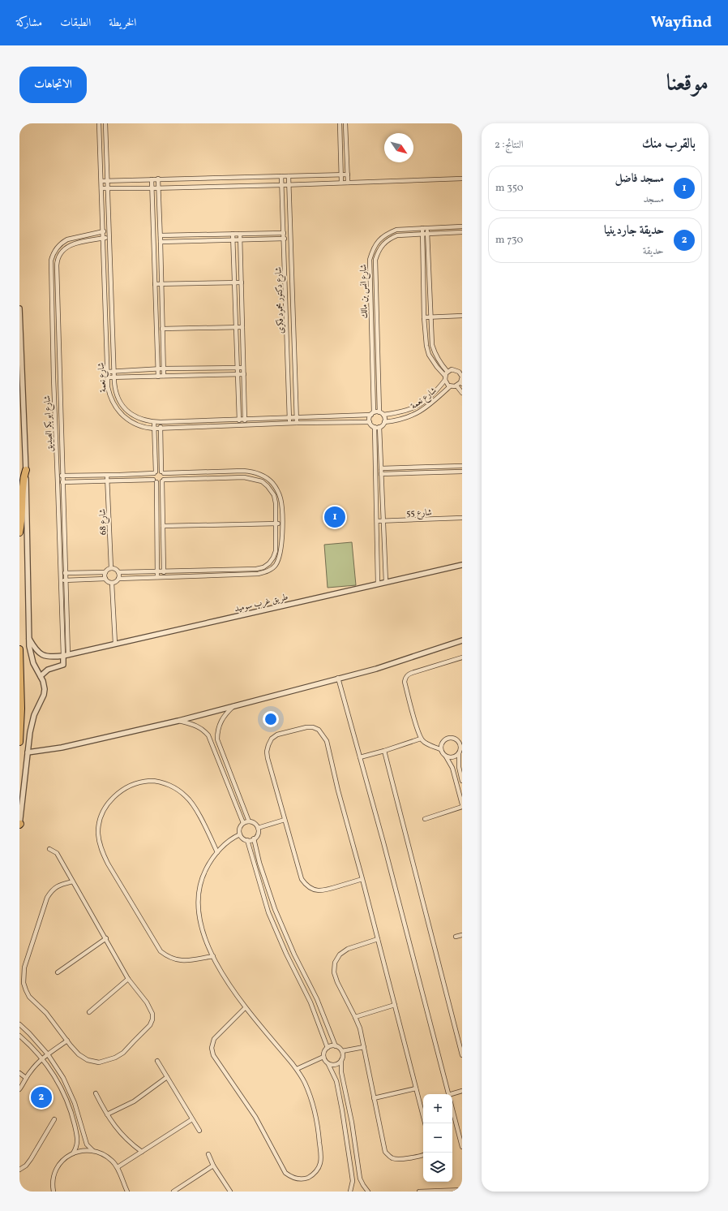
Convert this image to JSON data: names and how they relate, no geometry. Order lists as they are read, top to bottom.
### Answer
{
  "streets": {
    "street": [
      "شارع انس بن مالك",
      "شارع دكتور محمود فكرى",
      "شارع نعمة",
      "شارع ابو بكر الصديق",
      "شارع 55",
      "شارع 68",
      "طريق غرب سوميد"
    ]
  },
  "crossings": [
    ["شارع انس بن مالك", "شارع نعمة"],
    ["شارع دكتور محمود فكرى", "شارع نعمة"],
    ["شارع نعمة", "شارع ابو بكر الصديق"],
    ["شارع ابو بكر الصديق", "طريق غرب سوميد"]
  ],
  "north": "bottom right",
  "page": {
    "header": "Wayfind",
    "nav": ["الخريطة", "الطبقات", "مشاركة"],
    "title": "موقعنا",
    "buttons": "الاتجاهات",
    "heading": ["بالقرب منك", "النتائج: 2"],
    "list": [
      {
        "mark": "1",
        "name": "مسجد فاضل",
        "note": "مسجد",
        "value": "350 m"
      },
      {
        "mark": "2",
        "name": "حديقة جاردينيا",
        "note": "حديقة",
        "value": "730 m"
      }
    ],
    "pins": ["1", "2"],
    "map_buttons": ["+", "−"]
  }
}
